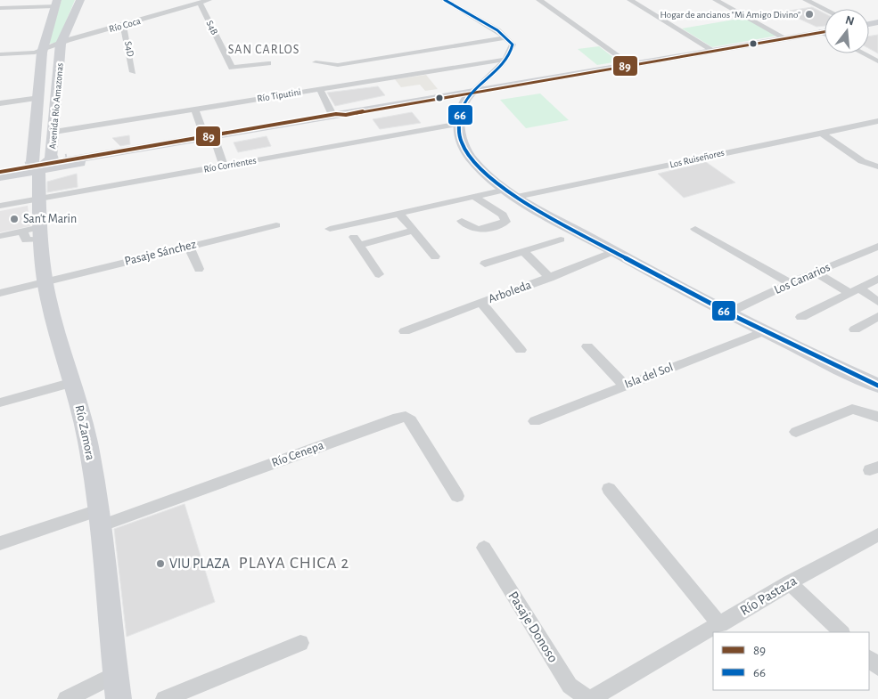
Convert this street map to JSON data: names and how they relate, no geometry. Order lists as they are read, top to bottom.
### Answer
{
  "streets": {
    "main road": ["Avenida Río Amazonas", "Río Zamora"],
    "street": [
      "Río Coca",
      "S4B",
      "S4D",
      "Río Tiputini",
      "Los Ruiseñores",
      "Río Corrientes",
      "Pasaje Sánchez",
      "Los Canarios",
      "Arboleda",
      "Isla del Sol",
      "Río Cenepa",
      "Río Pastaza",
      "Pasaje Donoso"
    ]
  },
  "crossings": [
    ["Río Coca", "S4B"],
    ["Río Coca", "S4D"],
    ["Río Coca", "Avenida Río Amazonas"],
    ["Río Tiputini", "Avenida Río Amazonas"],
    ["Avenida Río Amazonas", "Río Zamora"],
    ["Río Corrientes", "Río Zamora"],
    ["Pasaje Sánchez", "Río Zamora"],
    ["Río Zamora", "Río Cenepa"],
    ["Río Pastaza", "Pasaje Donoso"]
  ],
  "districts": ["SAN CARLOS", "PLAYA CHICA 2"],
  "places": ["Hogar de ancianos \"Mi Amigo Divino\"", "San't Marin", "VIU PLAZA"],
  "lines": ["transit line 66", "transit line 89"],
  "legend": ["89", "66"],
  "north": "top"
}
